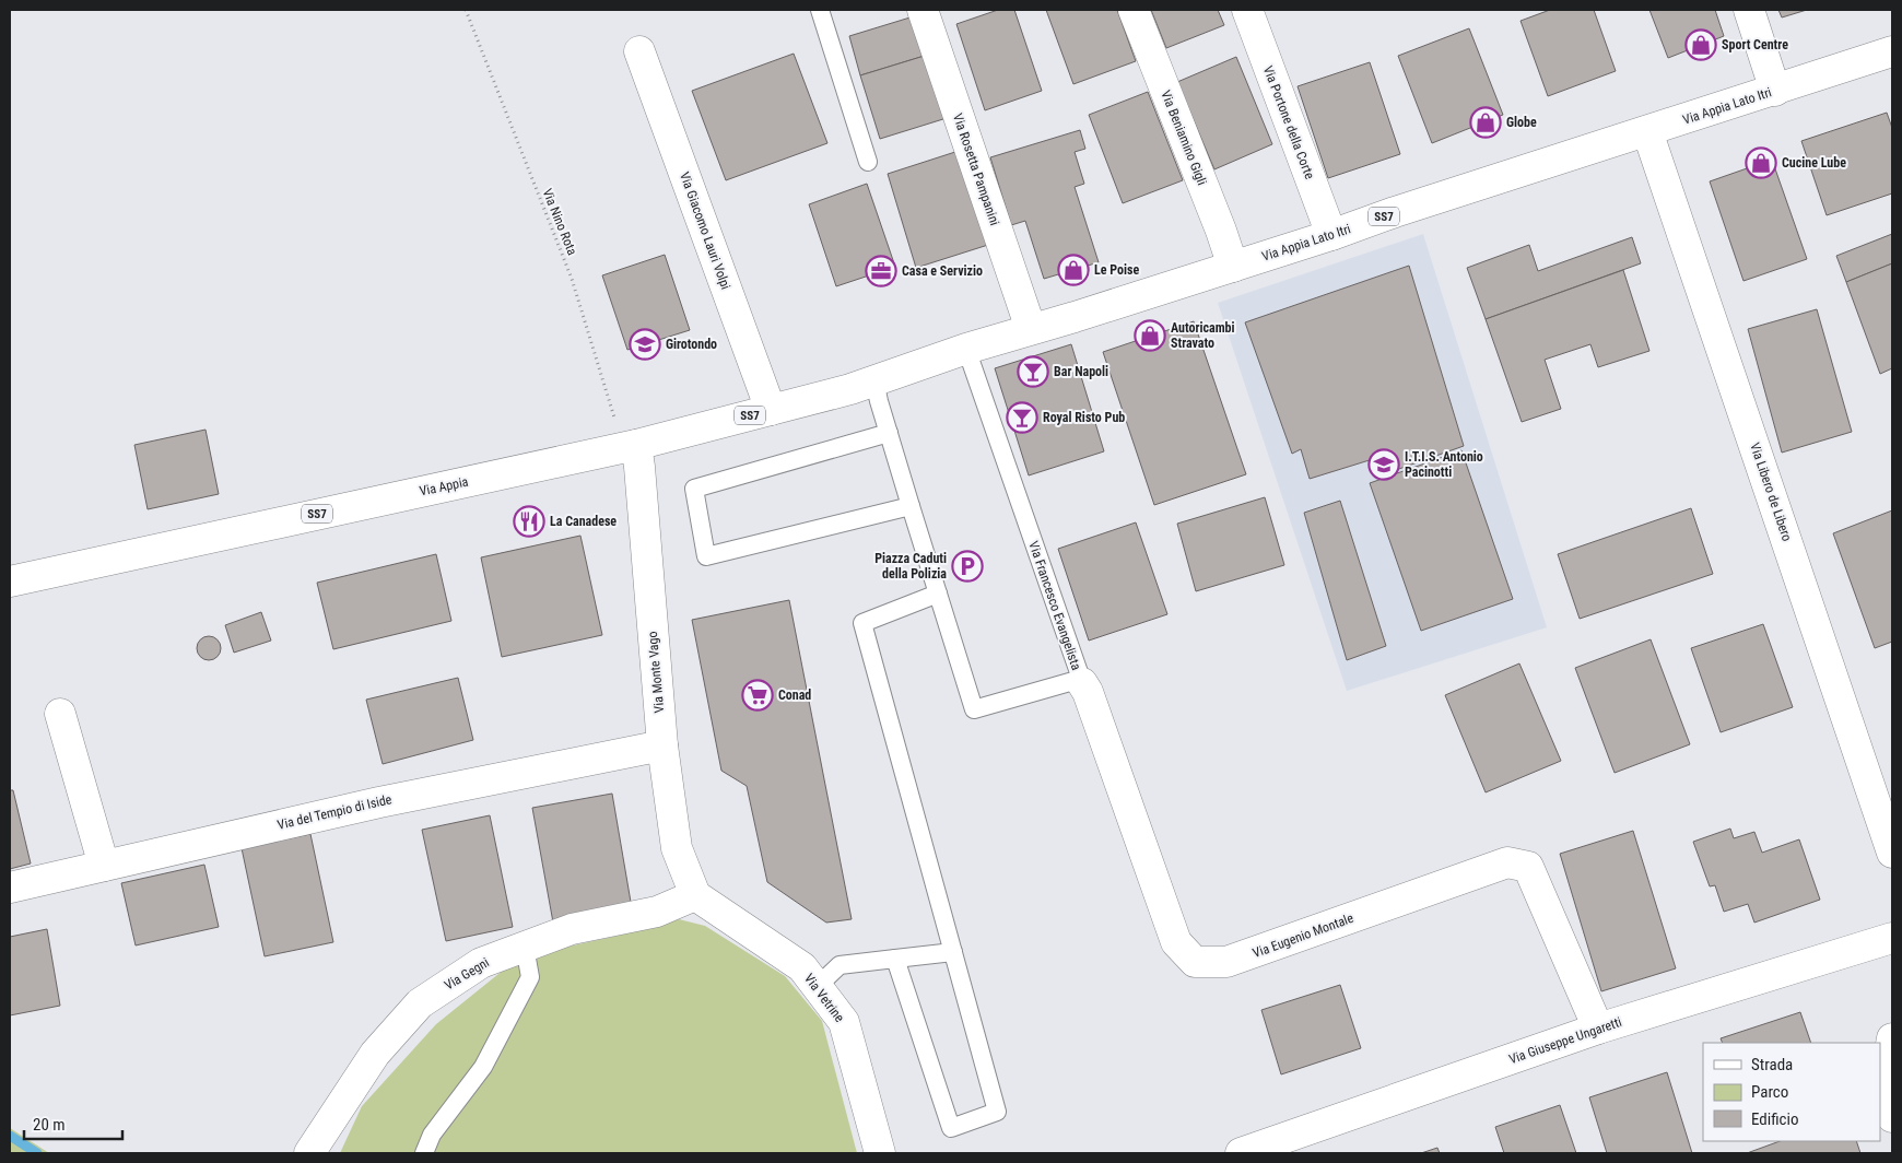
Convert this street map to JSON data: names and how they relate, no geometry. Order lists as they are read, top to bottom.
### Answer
{
  "streets": {
    "street": [
      "Via Appia Lato Itri",
      "Via Portone della Corte",
      "Via Beniamino Gigli",
      "Via Rosetta Pampanini",
      "SS7",
      "Via Giacomo Lauri Volpi",
      "Via Appia",
      "Via Libero de Libero",
      "Via Monte Vago",
      "Via del Tempio di Iside",
      "Via Eugenio Montale",
      "Via Gegni",
      "Via Vetrine",
      "Via Giuseppe Ungaretti"
    ],
    "lane": ["Via Francesco Evangelista"],
    "path": ["Via Nino Rota"]
  },
  "crossings": [
    ["Via Appia Lato Itri", "Via Portone della Corte"],
    ["Via Appia Lato Itri", "Via Beniamino Gigli"],
    ["Via Appia Lato Itri", "Via Rosetta Pampanini"],
    ["Via Appia Lato Itri", "Via Appia"],
    ["Via Appia Lato Itri", "Via Libero de Libero"],
    ["Via Appia Lato Itri", "Via Francesco Evangelista"],
    ["Via Nino Rota", "Via Appia"],
    ["Via Nino Rota", "Via Monte Vago"],
    ["Via Giacomo Lauri Volpi", "Via Appia"],
    ["Via Appia", "Via Francesco Evangelista"],
    ["Via Appia", "Via Monte Vago"],
    ["Via Francesco Evangelista", "Via Eugenio Montale"],
    ["Via Monte Vago", "Via del Tempio di Iside"],
    ["Via Monte Vago", "Via Gegni"],
    ["Via Monte Vago", "Via Vetrine"],
    ["Via Eugenio Montale", "Via Giuseppe Ungaretti"],
    ["Via Gegni", "Via Vetrine"]
  ],
  "places": {
    "shop": [
      "Sport Centre",
      "Globe",
      "Cucine Lube",
      "Le Poise",
      "Autoricambi Stravato"
    ],
    "office": ["Casa e Servizio"],
    "school or university": ["Girotondo", "I.T.I.S. Antonio Pacinotti"],
    "bar": ["Bar Napoli", "Royal Risto Pub"],
    "restaurant": ["La Canadese"],
    "parking": ["Piazza Caduti della Polizia"],
    "supermarket": ["Conad"]
  },
  "legend": ["Strada", "Parco", "Edificio"],
  "scale_bar": "20 m"
}
